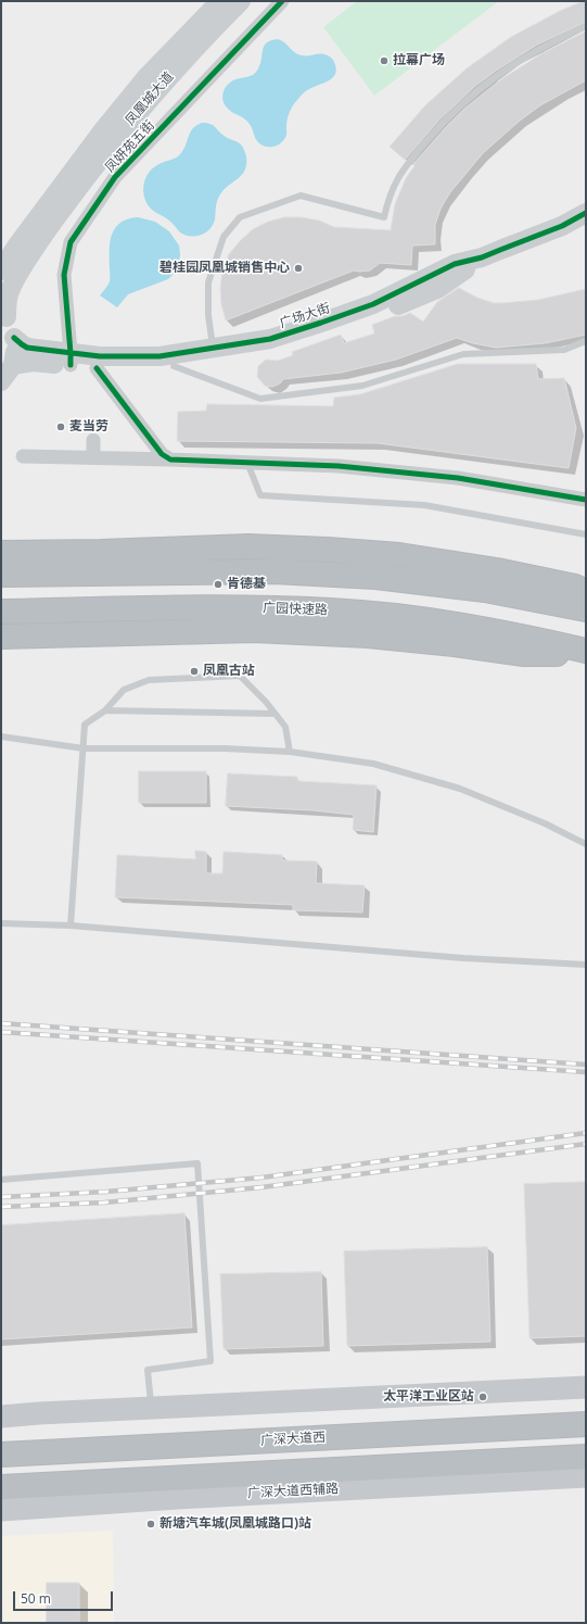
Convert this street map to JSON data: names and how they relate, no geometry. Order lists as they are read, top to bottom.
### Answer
{
  "streets": {
    "highway": ["广园快速路", "广深大道西"],
    "main road": ["广深大道西辅路"],
    "street": ["凤凰城大道", "凤妍苑五街", "广场大街"]
  },
  "crossings": [
    ["凤妍苑五街", "广场大街"]
  ],
  "places": [
    "拉幕广场",
    "碧桂园凤凰城销售中心",
    "麦当劳",
    "肯德基",
    "凤凰古站",
    "太平洋工业区站",
    "新塘汽车城(凤凰城路口)站"
  ],
  "scale_bar": "50 m"
}
